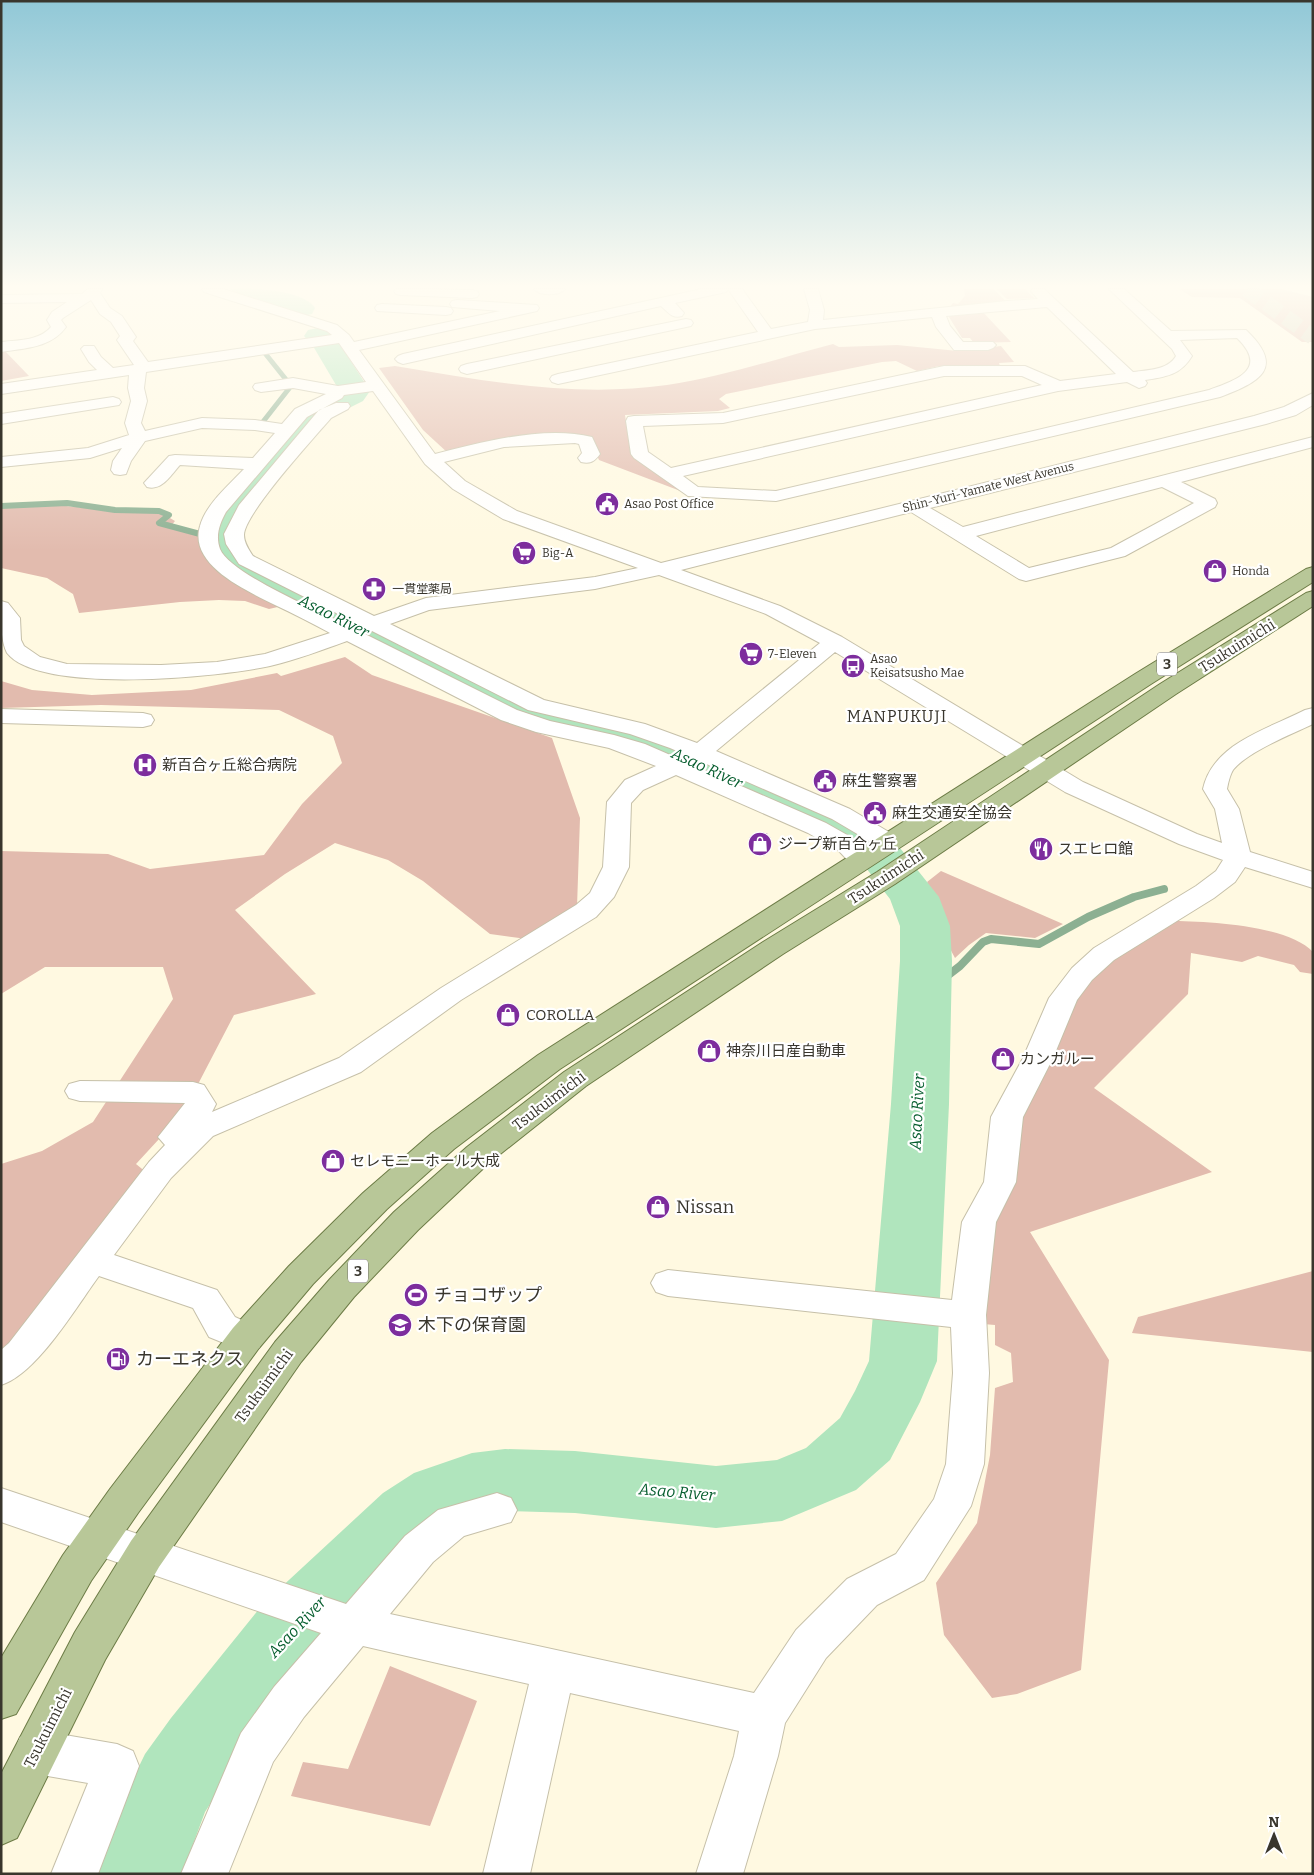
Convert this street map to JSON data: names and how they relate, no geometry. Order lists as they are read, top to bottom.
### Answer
{
  "streets": {
    "main road": ["Tsukuimichi", "3"],
    "street": ["Shin-Yuri-Yamate West Avenus"]
  },
  "districts": ["MANPUKUJI"],
  "water": ["Asao River"],
  "places": {
    "public building": ["Asao Post Office", "麻生警察署", "麻生交通安全協会"],
    "supermarket": ["Big-A", "7-Eleven"],
    "shop": [
      "Honda",
      "ジープ新百合ヶ丘",
      "COROLLA",
      "神奈川日産自動車",
      "カンガルー",
      "セレモニーホール大成",
      "Nissan"
    ],
    "pharmacy": ["一貫堂薬局"],
    "bus stop": ["Asao Keisatsusho Mae"],
    "hospital": ["新百合ヶ丘総合病院"],
    "restaurant": ["スエヒロ館"],
    "sports": ["チョコザップ"],
    "school or university": ["木下の保育園"],
    "fuel station": ["カーエネクス"]
  },
  "north": "top"
}
